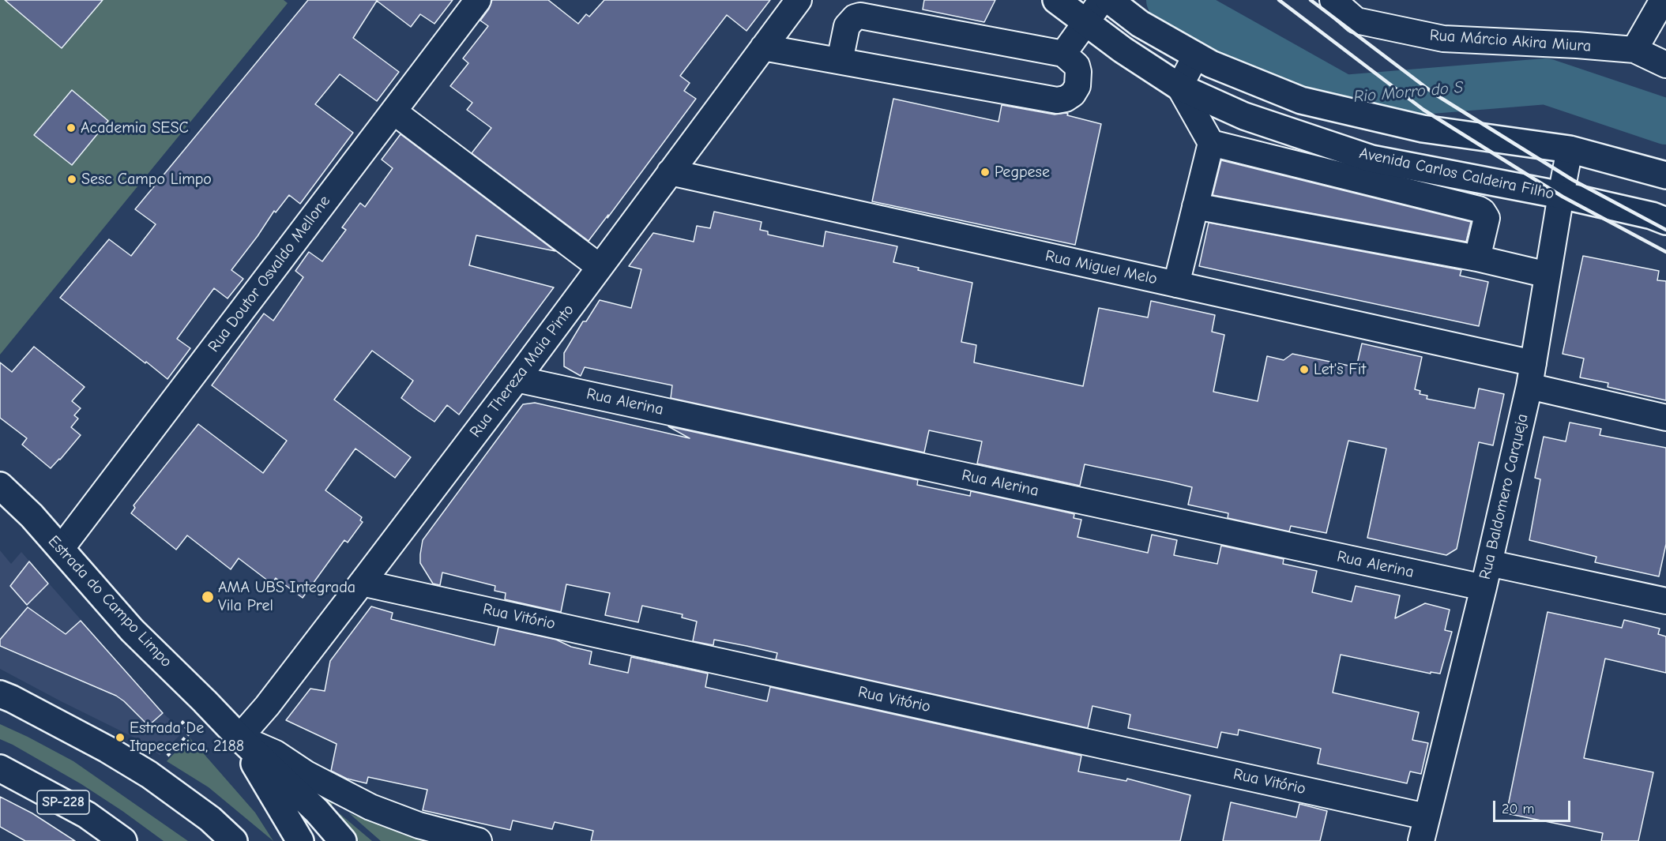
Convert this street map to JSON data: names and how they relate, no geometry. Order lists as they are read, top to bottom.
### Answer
{
  "streets": {
    "main road": ["Avenida Carlos Caldeira Filho", "Estrada do Campo Limpo", "SP-228"],
    "street": [
      "Rua Márcio Akira Miura",
      "Rua Miguel Melo",
      "Rua Doutor Osvaldo Mellone",
      "Rua Thereza Maia Pinto",
      "Rua Alerina",
      "Rua Baldomero Carqueja",
      "Rua Vitório"
    ]
  },
  "crossings": [
    ["Avenida Carlos Caldeira Filho", "Rua Baldomero Carqueja"],
    ["Rua Miguel Melo", "Rua Thereza Maia Pinto"],
    ["Rua Miguel Melo", "Rua Baldomero Carqueja"],
    ["Rua Doutor Osvaldo Mellone", "Estrada do Campo Limpo"],
    ["Rua Thereza Maia Pinto", "Rua Alerina"],
    ["Rua Thereza Maia Pinto", "Estrada do Campo Limpo"],
    ["Rua Thereza Maia Pinto", "Rua Vitório"],
    ["Rua Alerina", "Rua Baldomero Carqueja"],
    ["Rua Baldomero Carqueja", "Rua Vitório"]
  ],
  "water": ["Rio Morro do S"],
  "places": [
    "Academia SESC",
    "Pegpese",
    "Sesc Campo Limpo",
    "Let's Fit",
    "AMA UBS Integrada Vila Prel",
    "Estrada De Itapecerica, 2188"
  ],
  "scale_bar": "20 m"
}
